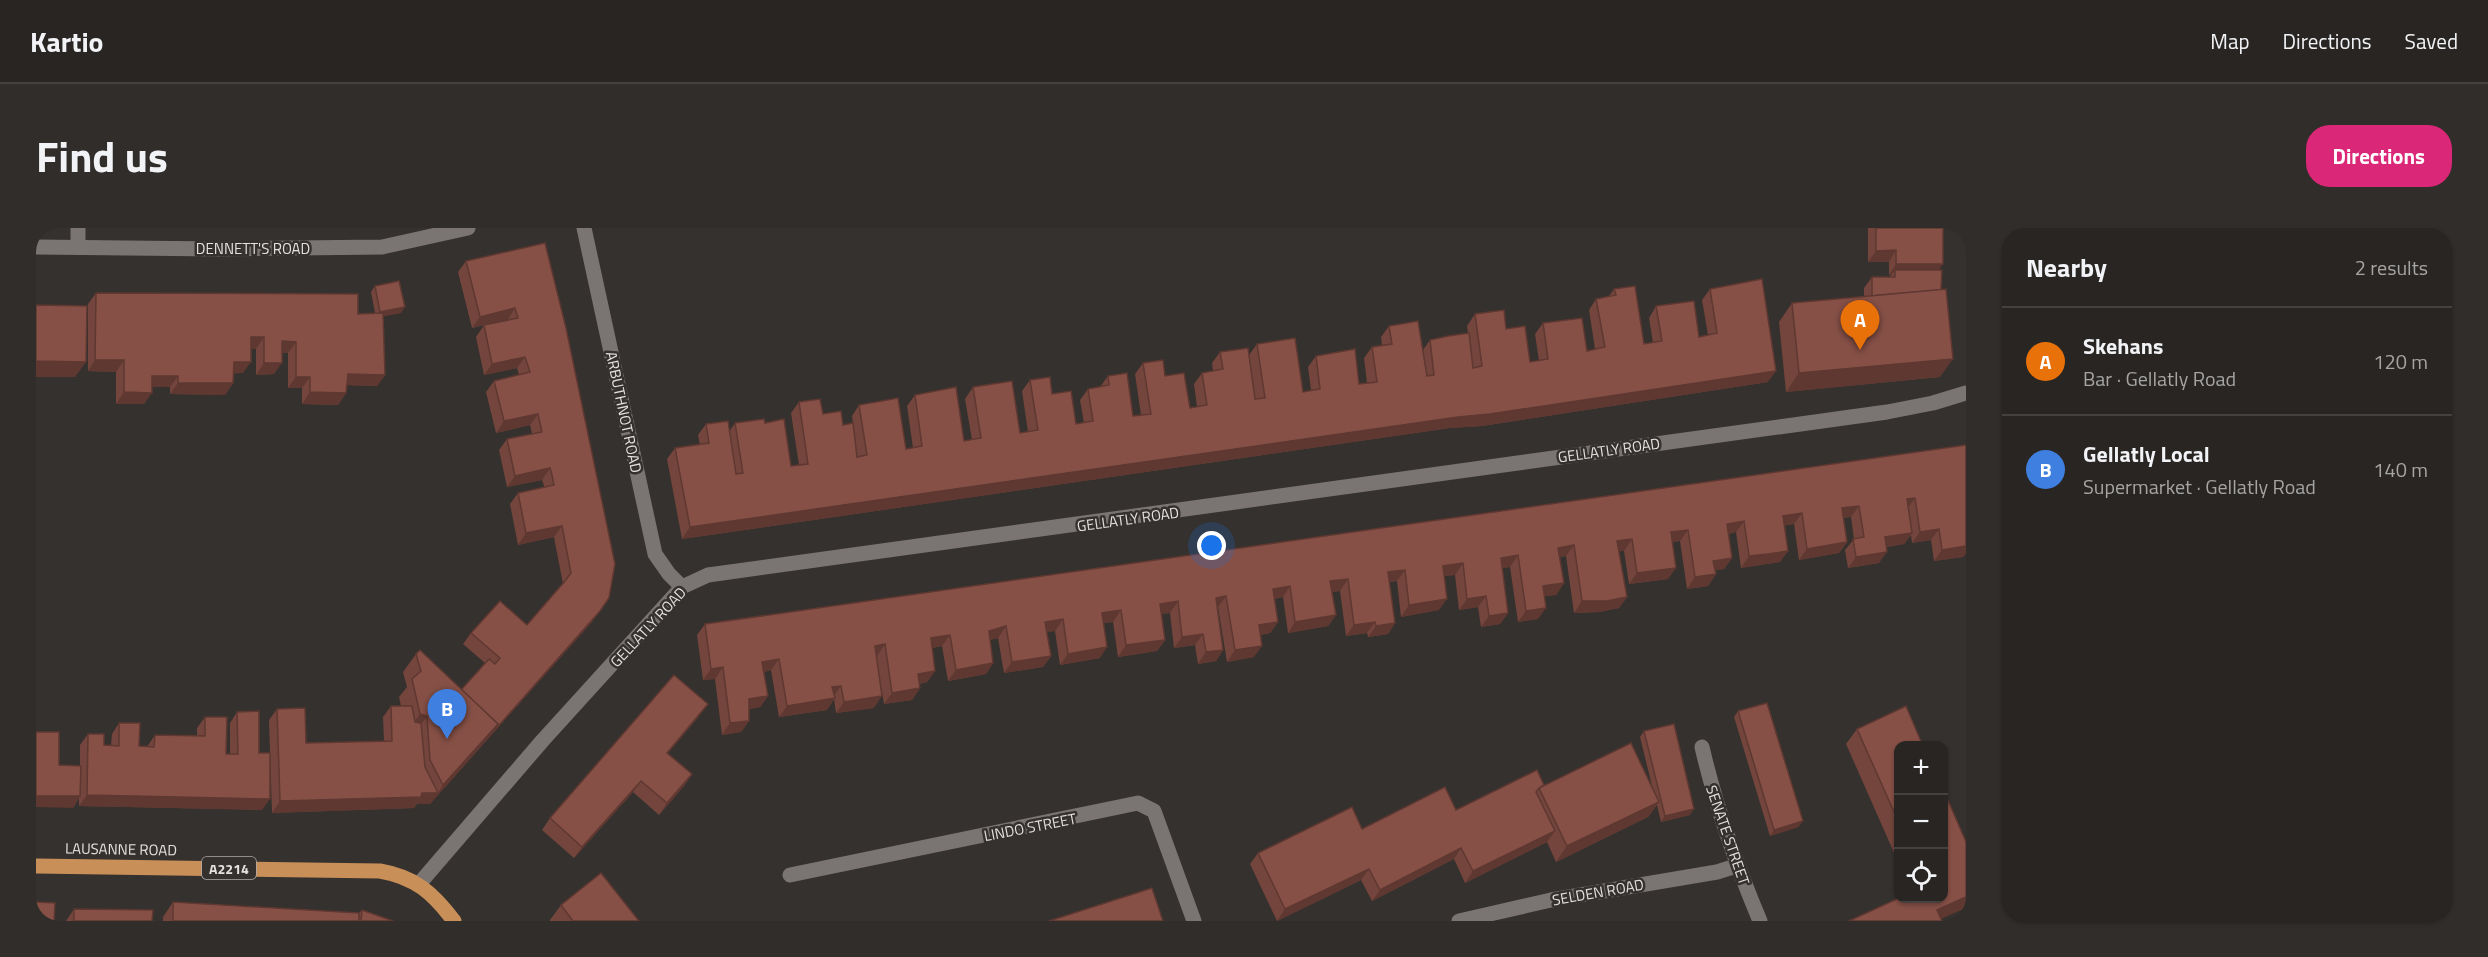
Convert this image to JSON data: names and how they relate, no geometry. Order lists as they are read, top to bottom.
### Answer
{
  "streets": {
    "main road": ["LAUSANNE ROAD", "A2214"],
    "street": [
      "DENNETT'S ROAD",
      "ARBUTHNOT ROAD",
      "GELLATLY ROAD",
      "LINDO STREET",
      "SENATE STREET",
      "SELDEN ROAD"
    ]
  },
  "crossings": [
    ["ARBUTHNOT ROAD", "GELLATLY ROAD"],
    ["GELLATLY ROAD", "LAUSANNE ROAD"],
    ["GELLATLY ROAD", "A2214"],
    ["SENATE STREET", "SELDEN ROAD"],
    ["LAUSANNE ROAD", "A2214"]
  ],
  "page": {
    "header": "Kartio",
    "nav": ["Map", "Directions", "Saved"],
    "title": "Find us",
    "buttons": "Directions",
    "heading": ["Nearby", "2 results"],
    "pins": ["A", "B"],
    "list": [
      {
        "mark": "A",
        "name": "Skehans",
        "note": "Bar · Gellatly Road",
        "value": "120 m"
      },
      {
        "mark": "B",
        "name": "Gellatly Local",
        "note": "Supermarket · Gellatly Road",
        "value": "140 m"
      }
    ],
    "map_buttons": ["+", "−"]
  }
}
